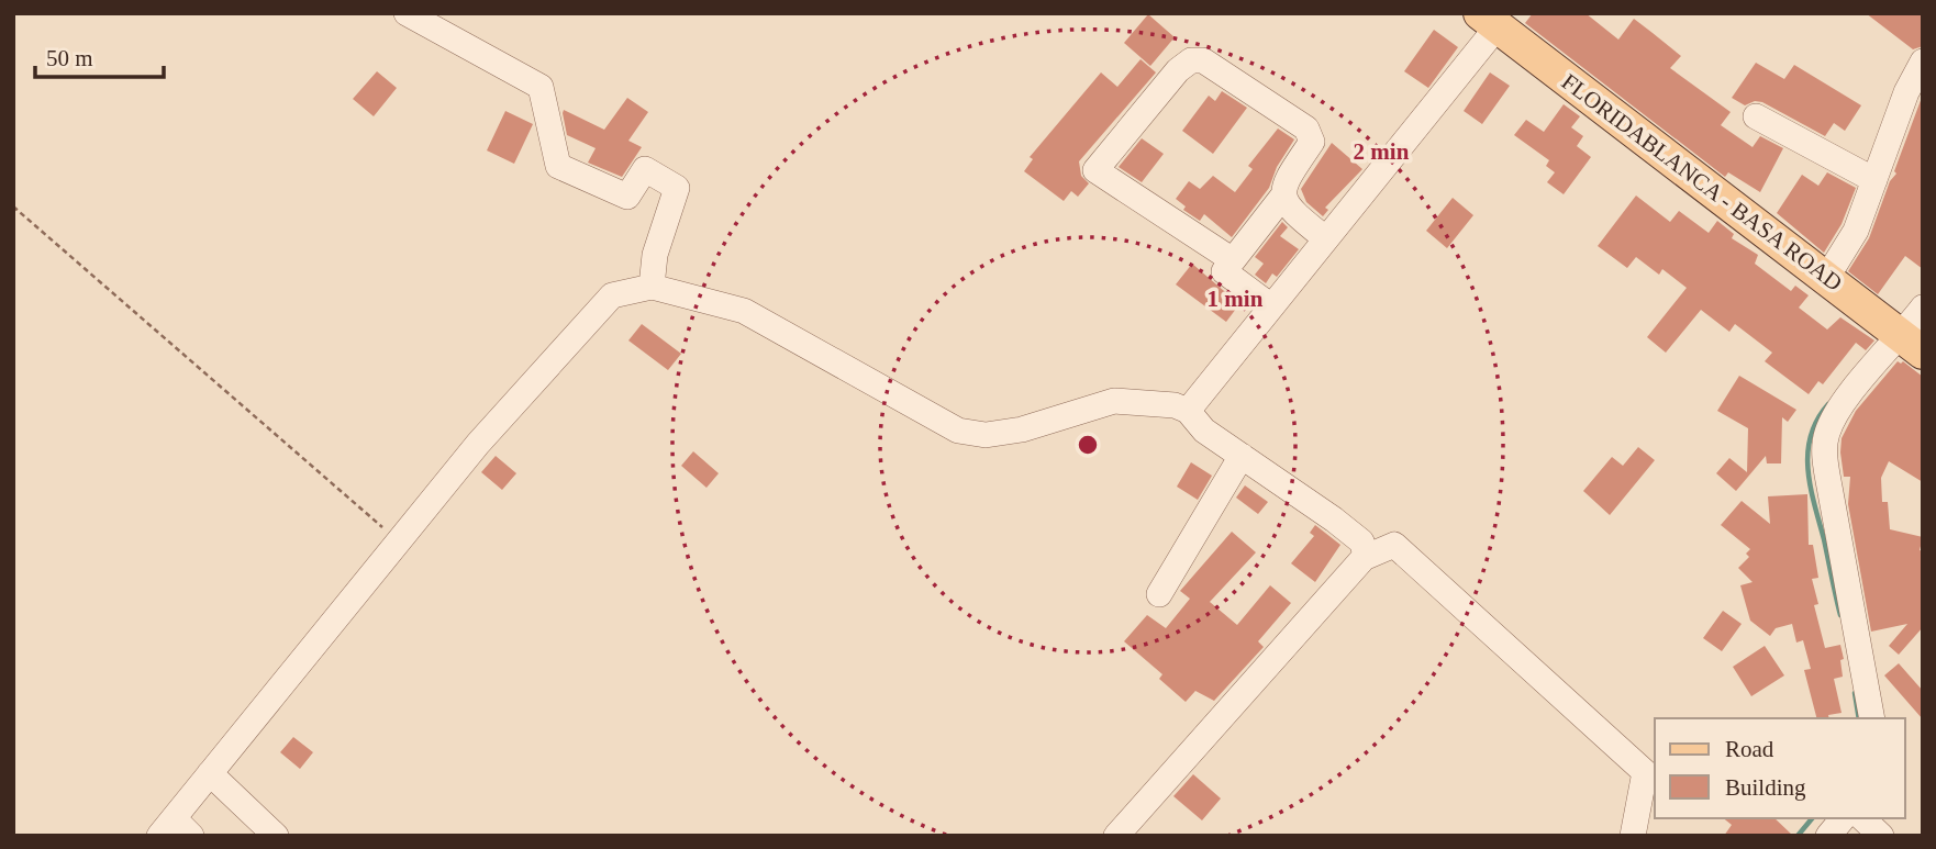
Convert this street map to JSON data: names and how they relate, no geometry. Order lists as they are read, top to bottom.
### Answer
{
  "streets": {
    "main road": ["FLORIDABLANCA - BASA ROAD"]
  },
  "legend": ["Road", "Building"],
  "scale_bar": "50 m",
  "rings": ["2 min", "1 min"]
}
